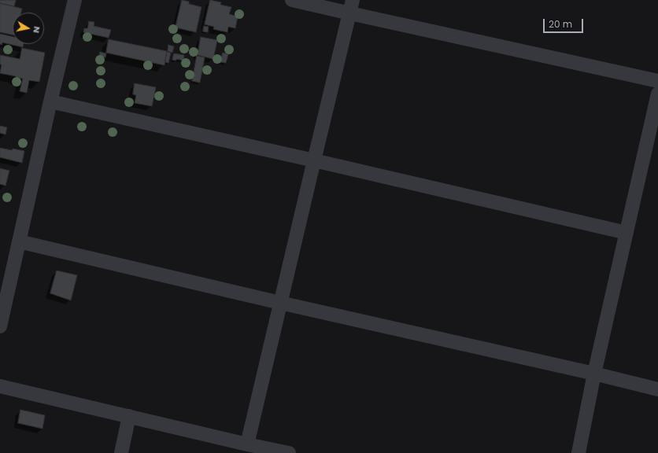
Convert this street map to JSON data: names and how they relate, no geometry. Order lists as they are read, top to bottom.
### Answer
{
  "scale_bar": "20 m",
  "north": "right"
}
